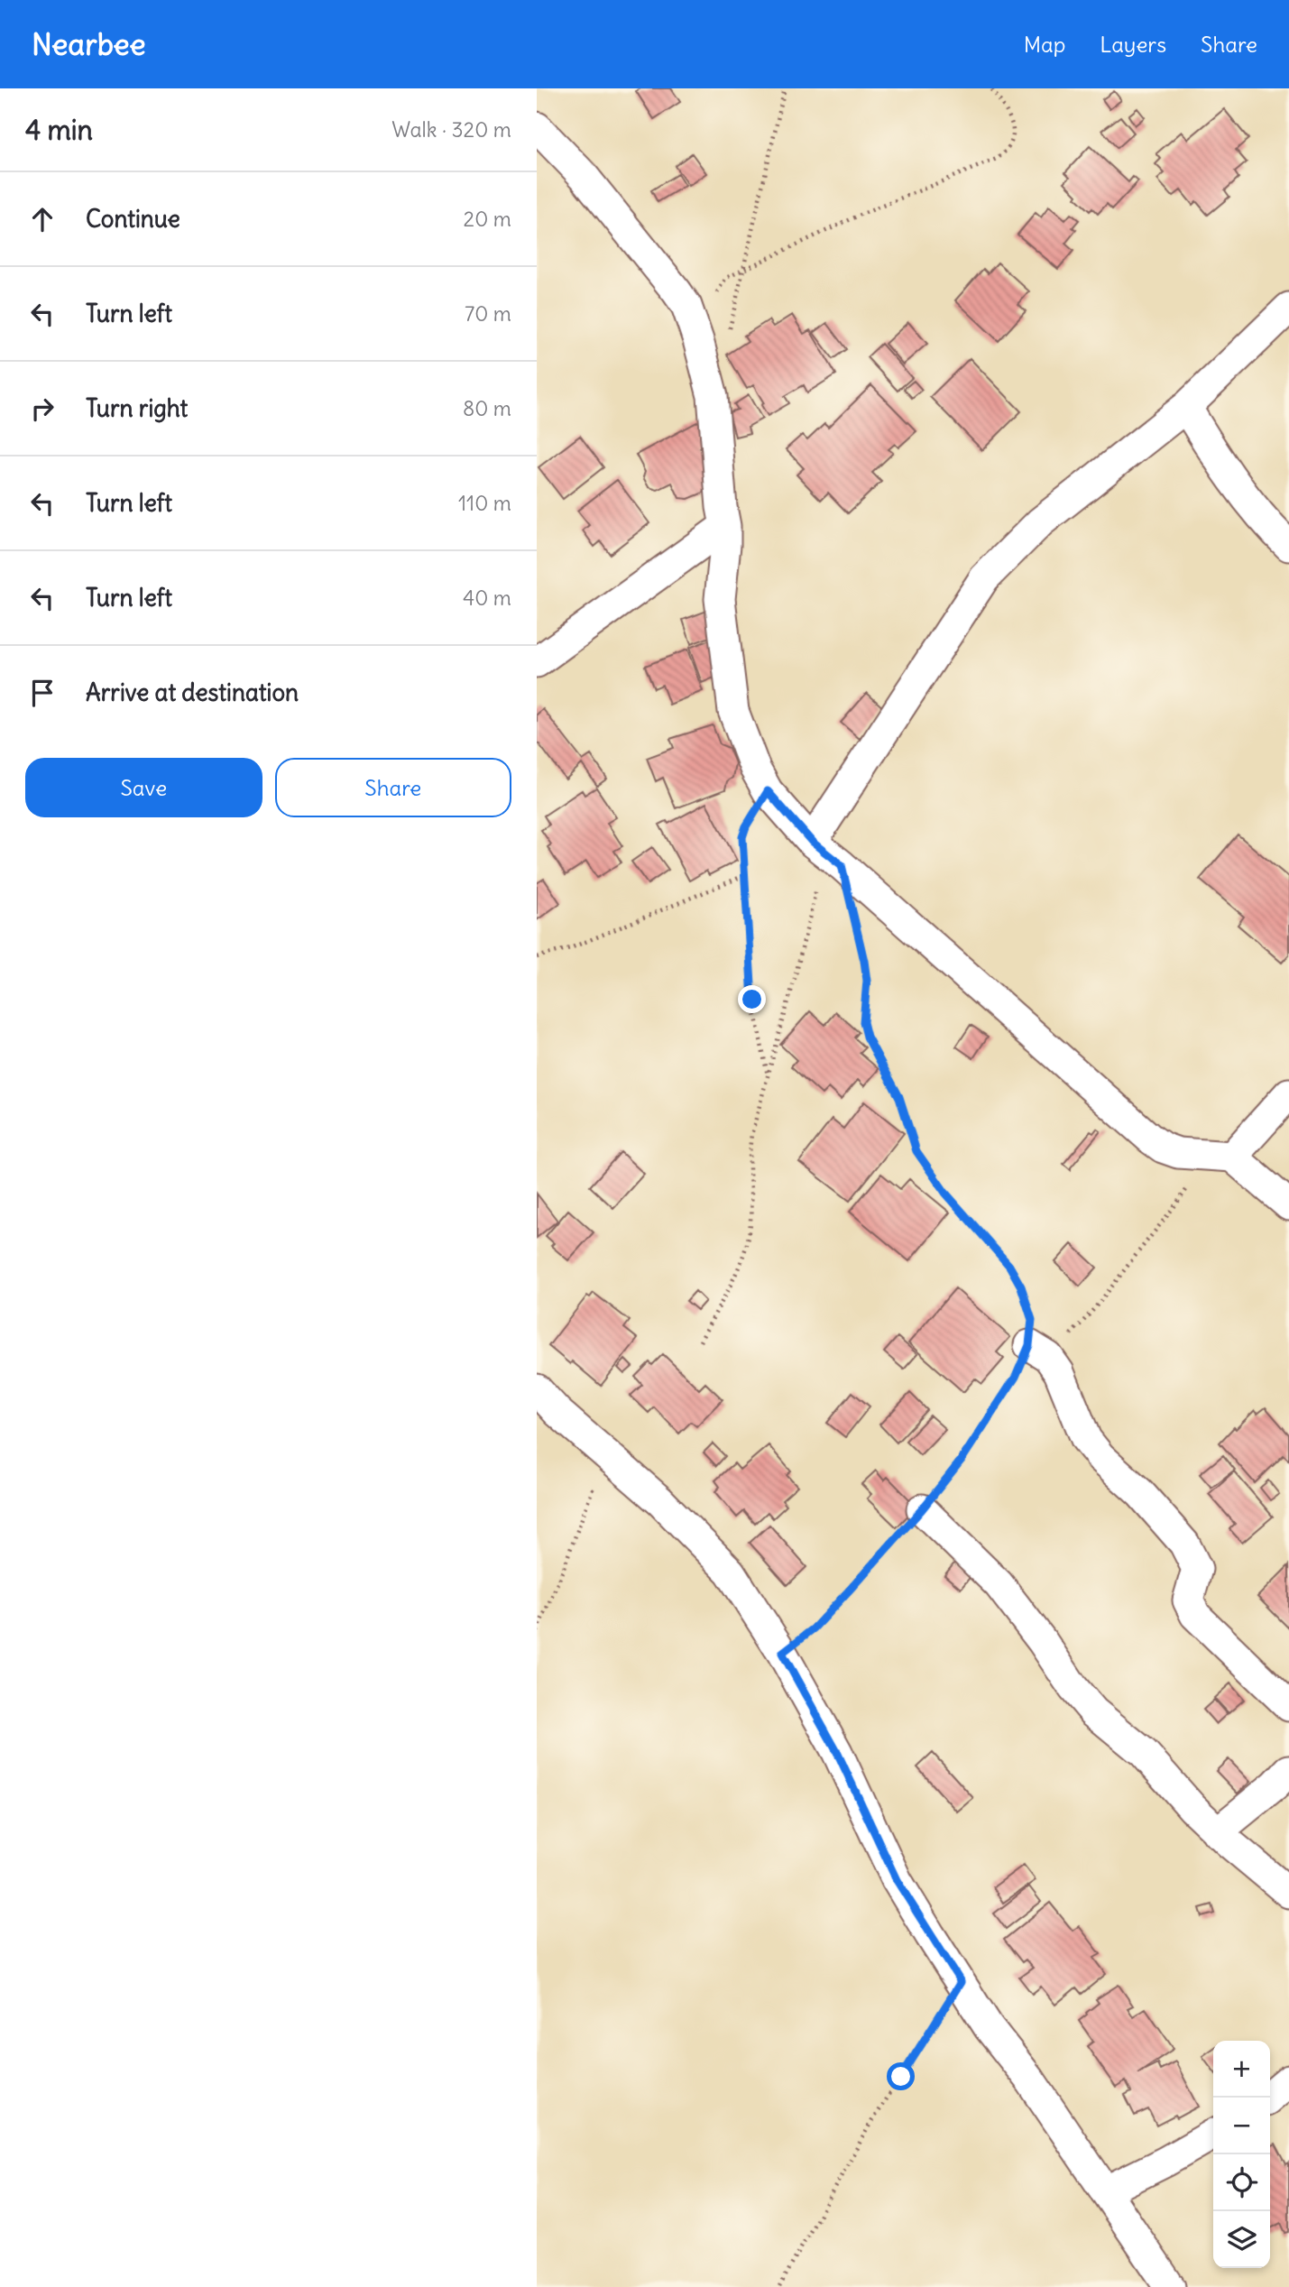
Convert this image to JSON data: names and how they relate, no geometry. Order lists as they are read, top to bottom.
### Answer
{
  "page": {
    "header": "Nearbee",
    "nav": ["Map", "Layers", "Share"],
    "heading": ["4 min", "Walk · 320 m"],
    "list": [
      ["Continue", "20 m"],
      ["Turn left", "70 m"],
      ["Turn right", "80 m"],
      ["Turn left", "110 m"],
      ["Turn left", "40 m"],
      "Arrive at destination"
    ],
    "buttons": ["Save", "Share"],
    "map_buttons": ["+", "−"]
  }
}
